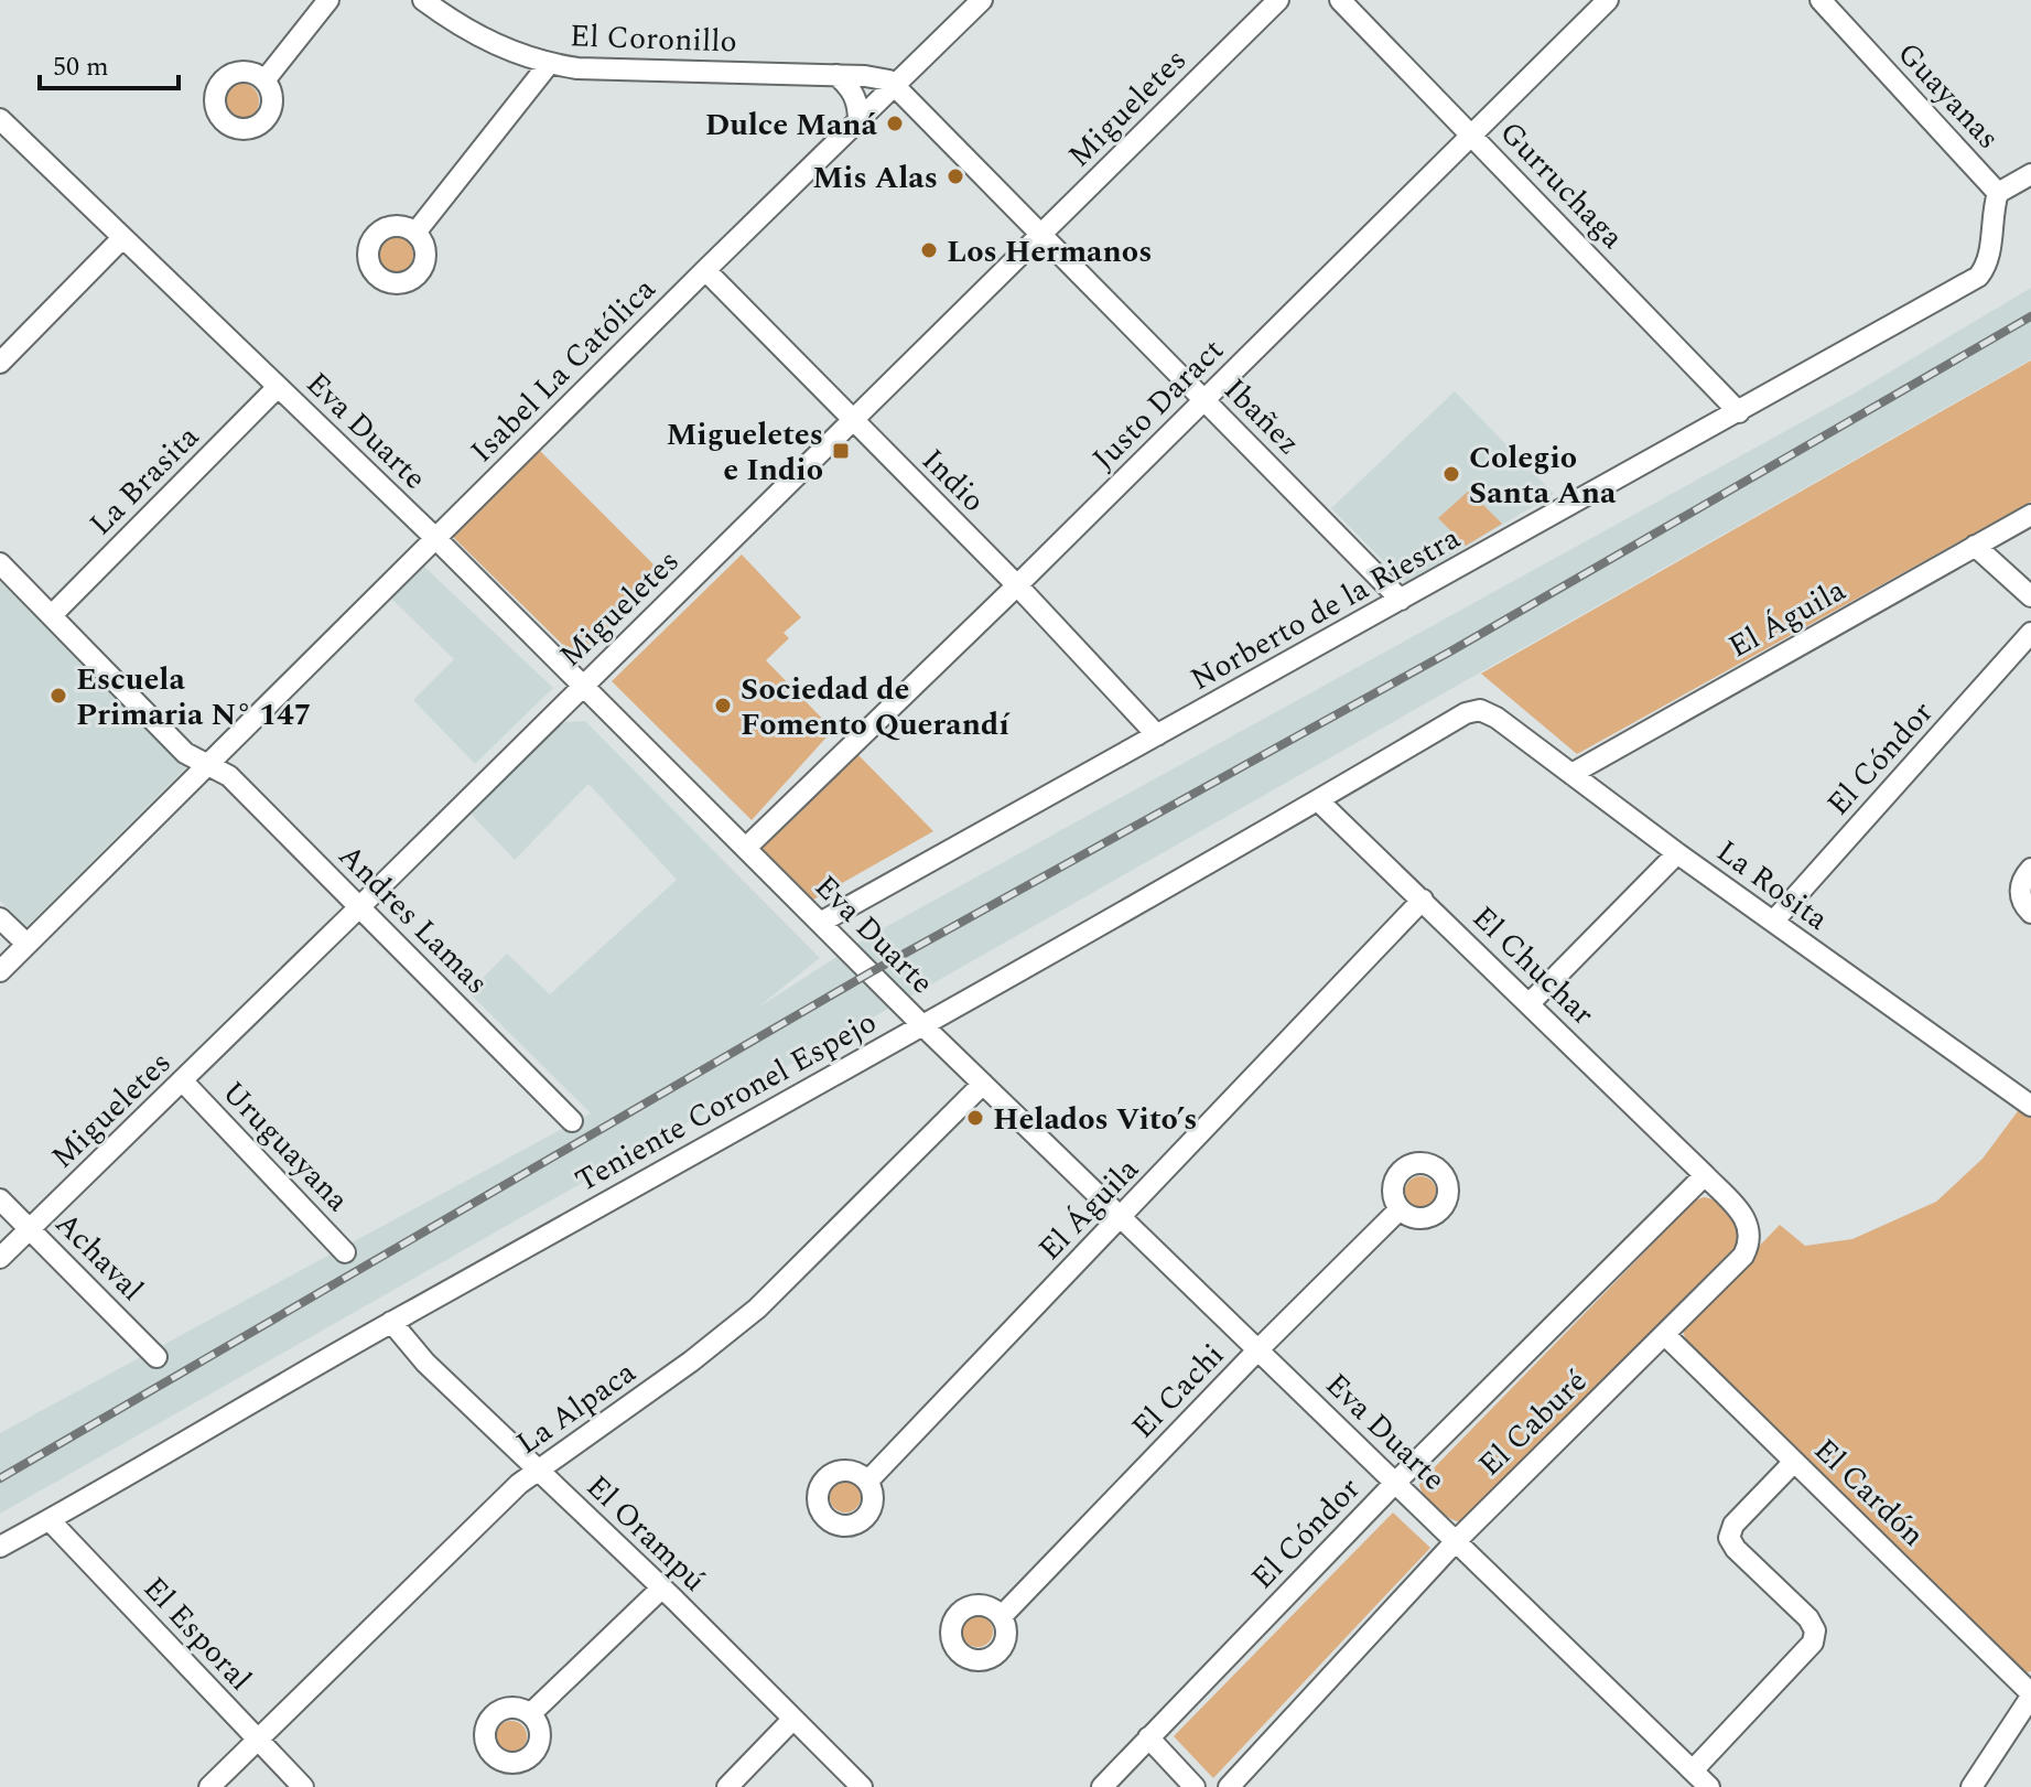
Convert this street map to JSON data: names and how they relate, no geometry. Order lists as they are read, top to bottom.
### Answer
{
  "streets": {
    "street": [
      "El Coronillo",
      "Guayanas",
      "Migueletes",
      "Gurruchaga",
      "Isabel La Católica",
      "Justo Daract",
      "Ibañez",
      "Eva Duarte",
      "La Brasita",
      "Indio",
      "Norberto de la Riestra",
      "El Águila",
      "El Cóndor",
      "La Rosita",
      "Andres Lamas",
      "El Chuchar",
      "Teniente Coronel Espejo",
      "Uruguayana",
      "Achaval",
      "El Cachi",
      "La Alpaca",
      "El Caburé",
      "El Cardón",
      "El Orampú",
      "El Esporal"
    ]
  },
  "crossings": [
    ["El Coronillo", "Isabel La Católica"],
    ["El Coronillo", "Ibañez"],
    ["Guayanas", "Norberto de la Riestra"],
    ["Migueletes", "Ibañez"],
    ["Migueletes", "Eva Duarte"],
    ["Migueletes", "Indio"],
    ["Migueletes", "Andres Lamas"],
    ["Migueletes", "Uruguayana"],
    ["Migueletes", "Achaval"],
    ["Gurruchaga", "Justo Daract"],
    ["Gurruchaga", "Norberto de la Riestra"],
    ["Isabel La Católica", "Ibañez"],
    ["Isabel La Católica", "Eva Duarte"],
    ["Isabel La Católica", "Indio"],
    ["Isabel La Católica", "Andres Lamas"],
    ["Justo Daract", "Ibañez"],
    ["Justo Daract", "Eva Duarte"],
    ["Justo Daract", "Indio"],
    ["Ibañez", "Norberto de la Riestra"],
    ["Eva Duarte", "La Brasita"],
    ["Eva Duarte", "Norberto de la Riestra"],
    ["Eva Duarte", "El Águila"],
    ["Eva Duarte", "El Cóndor"],
    ["Eva Duarte", "Teniente Coronel Espejo"],
    ["Eva Duarte", "El Cachi"],
    ["Eva Duarte", "La Alpaca"],
    ["Eva Duarte", "El Caburé"],
    ["La Brasita", "Andres Lamas"],
    ["Indio", "Norberto de la Riestra"],
    ["El Águila", "La Rosita"],
    ["El Águila", "El Chuchar"],
    ["El Cóndor", "La Rosita"],
    ["El Cóndor", "El Chuchar"],
    ["El Cóndor", "El Caburé"],
    ["La Rosita", "Teniente Coronel Espejo"],
    ["El Chuchar", "Teniente Coronel Espejo"],
    ["El Chuchar", "El Caburé"],
    ["Teniente Coronel Espejo", "El Orampú"],
    ["Teniente Coronel Espejo", "El Esporal"],
    ["La Alpaca", "El Orampú"],
    ["La Alpaca", "El Esporal"],
    ["El Caburé", "El Cardón"]
  ],
  "places": {
    "other": [
      "Dulce Maná",
      "Mis Alas",
      "Los Hermanos",
      "Colegio Santa Ana",
      "Escuela Primaria N° 147",
      "Sociedad de Fomento Querandí",
      "Helados Vito’s"
    ],
    "transit": ["Migueletes e Indio"]
  },
  "scale_bar": "50 m"
}
